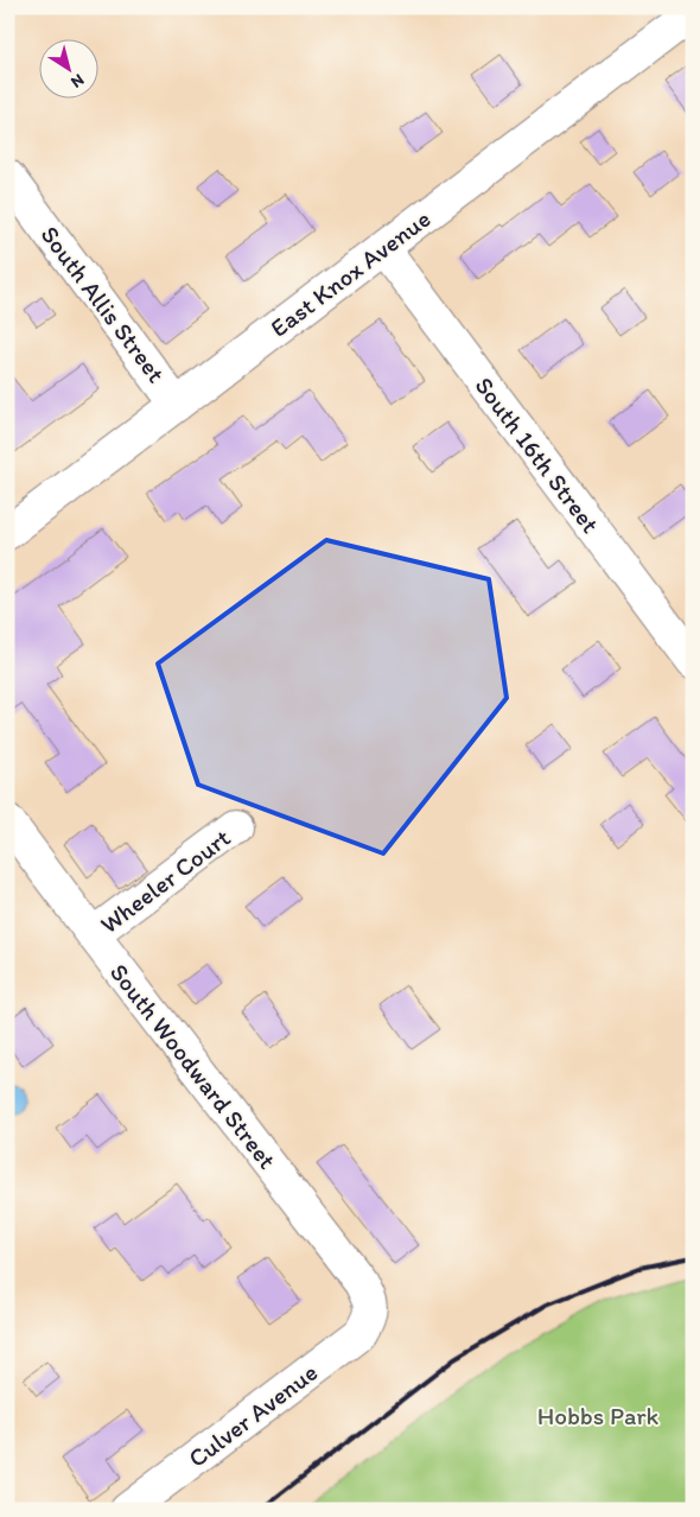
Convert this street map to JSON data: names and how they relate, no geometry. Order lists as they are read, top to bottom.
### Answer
{
  "streets": {
    "street": [
      "East Knox Avenue",
      "South Allis Street",
      "South 16th Street",
      "Wheeler Court",
      "South Woodward Street",
      "Culver Avenue"
    ]
  },
  "crossings": [
    ["East Knox Avenue", "South Allis Street"],
    ["East Knox Avenue", "South 16th Street"],
    ["Wheeler Court", "South Woodward Street"],
    ["South Woodward Street", "Culver Avenue"]
  ],
  "parks": ["Hobbs Park"],
  "north": "bottom right"
}
